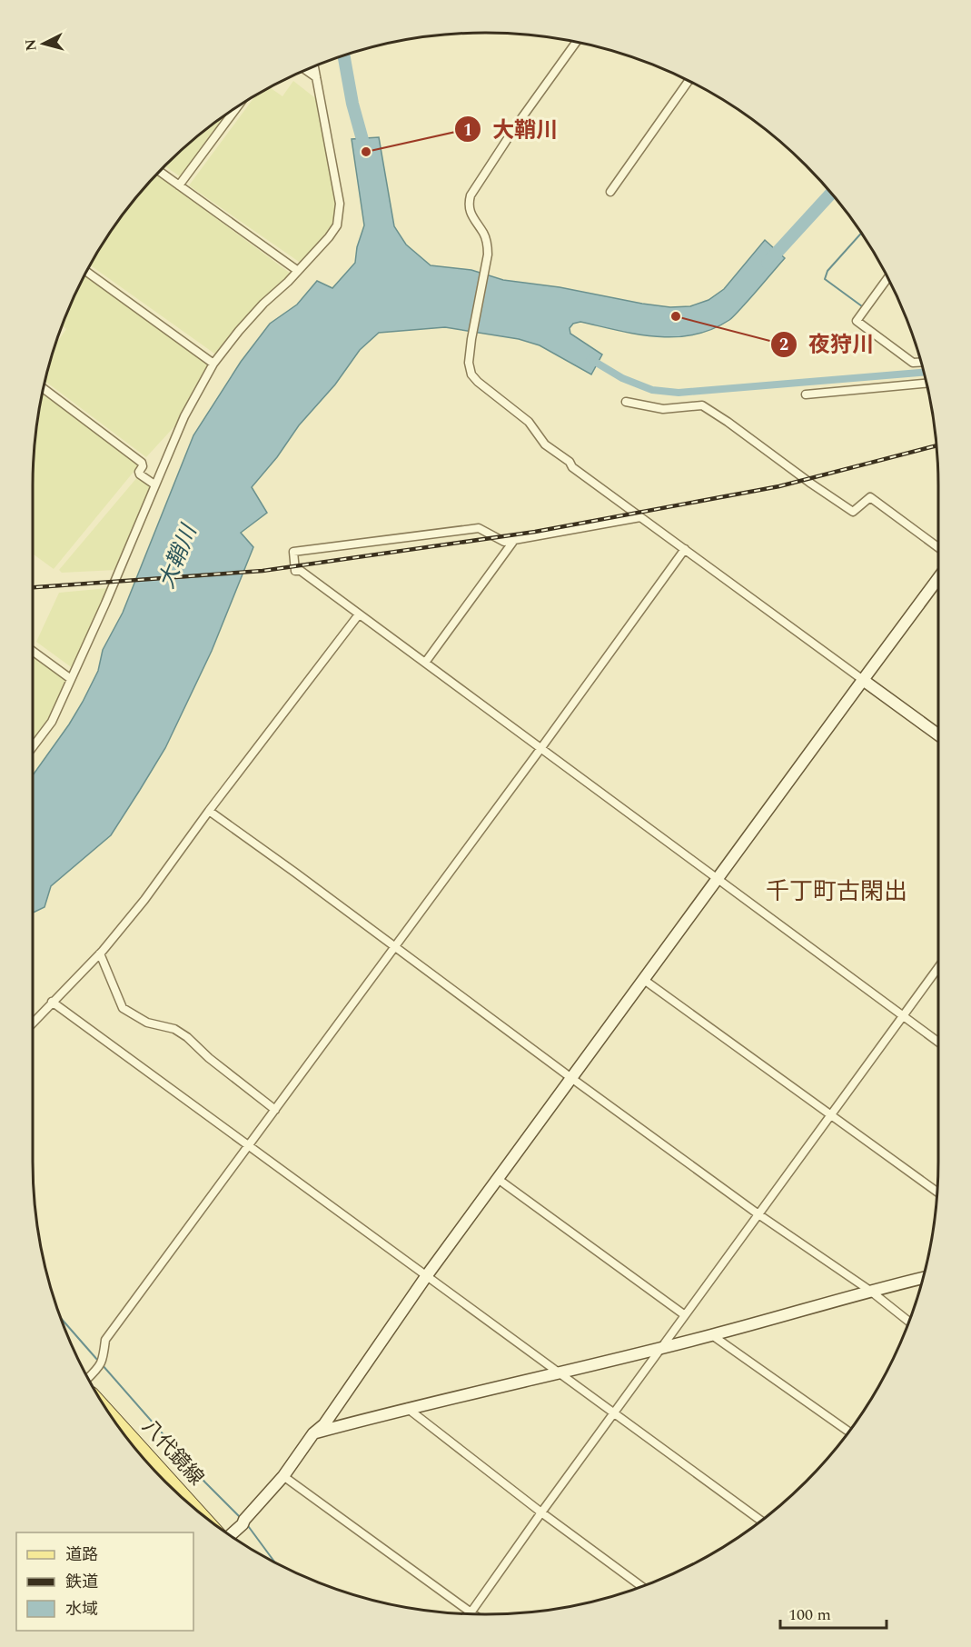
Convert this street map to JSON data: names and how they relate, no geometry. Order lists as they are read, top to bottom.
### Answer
{
  "streets": {
    "main road": ["八代鏡線"]
  },
  "districts": ["千丁町古閑出"],
  "water": ["大鞘川"],
  "places": ["大鞘川", "夜狩川"],
  "legend": ["道路", "鉄道", "水域"],
  "scale_bar": "100 m",
  "north": "left"
}
